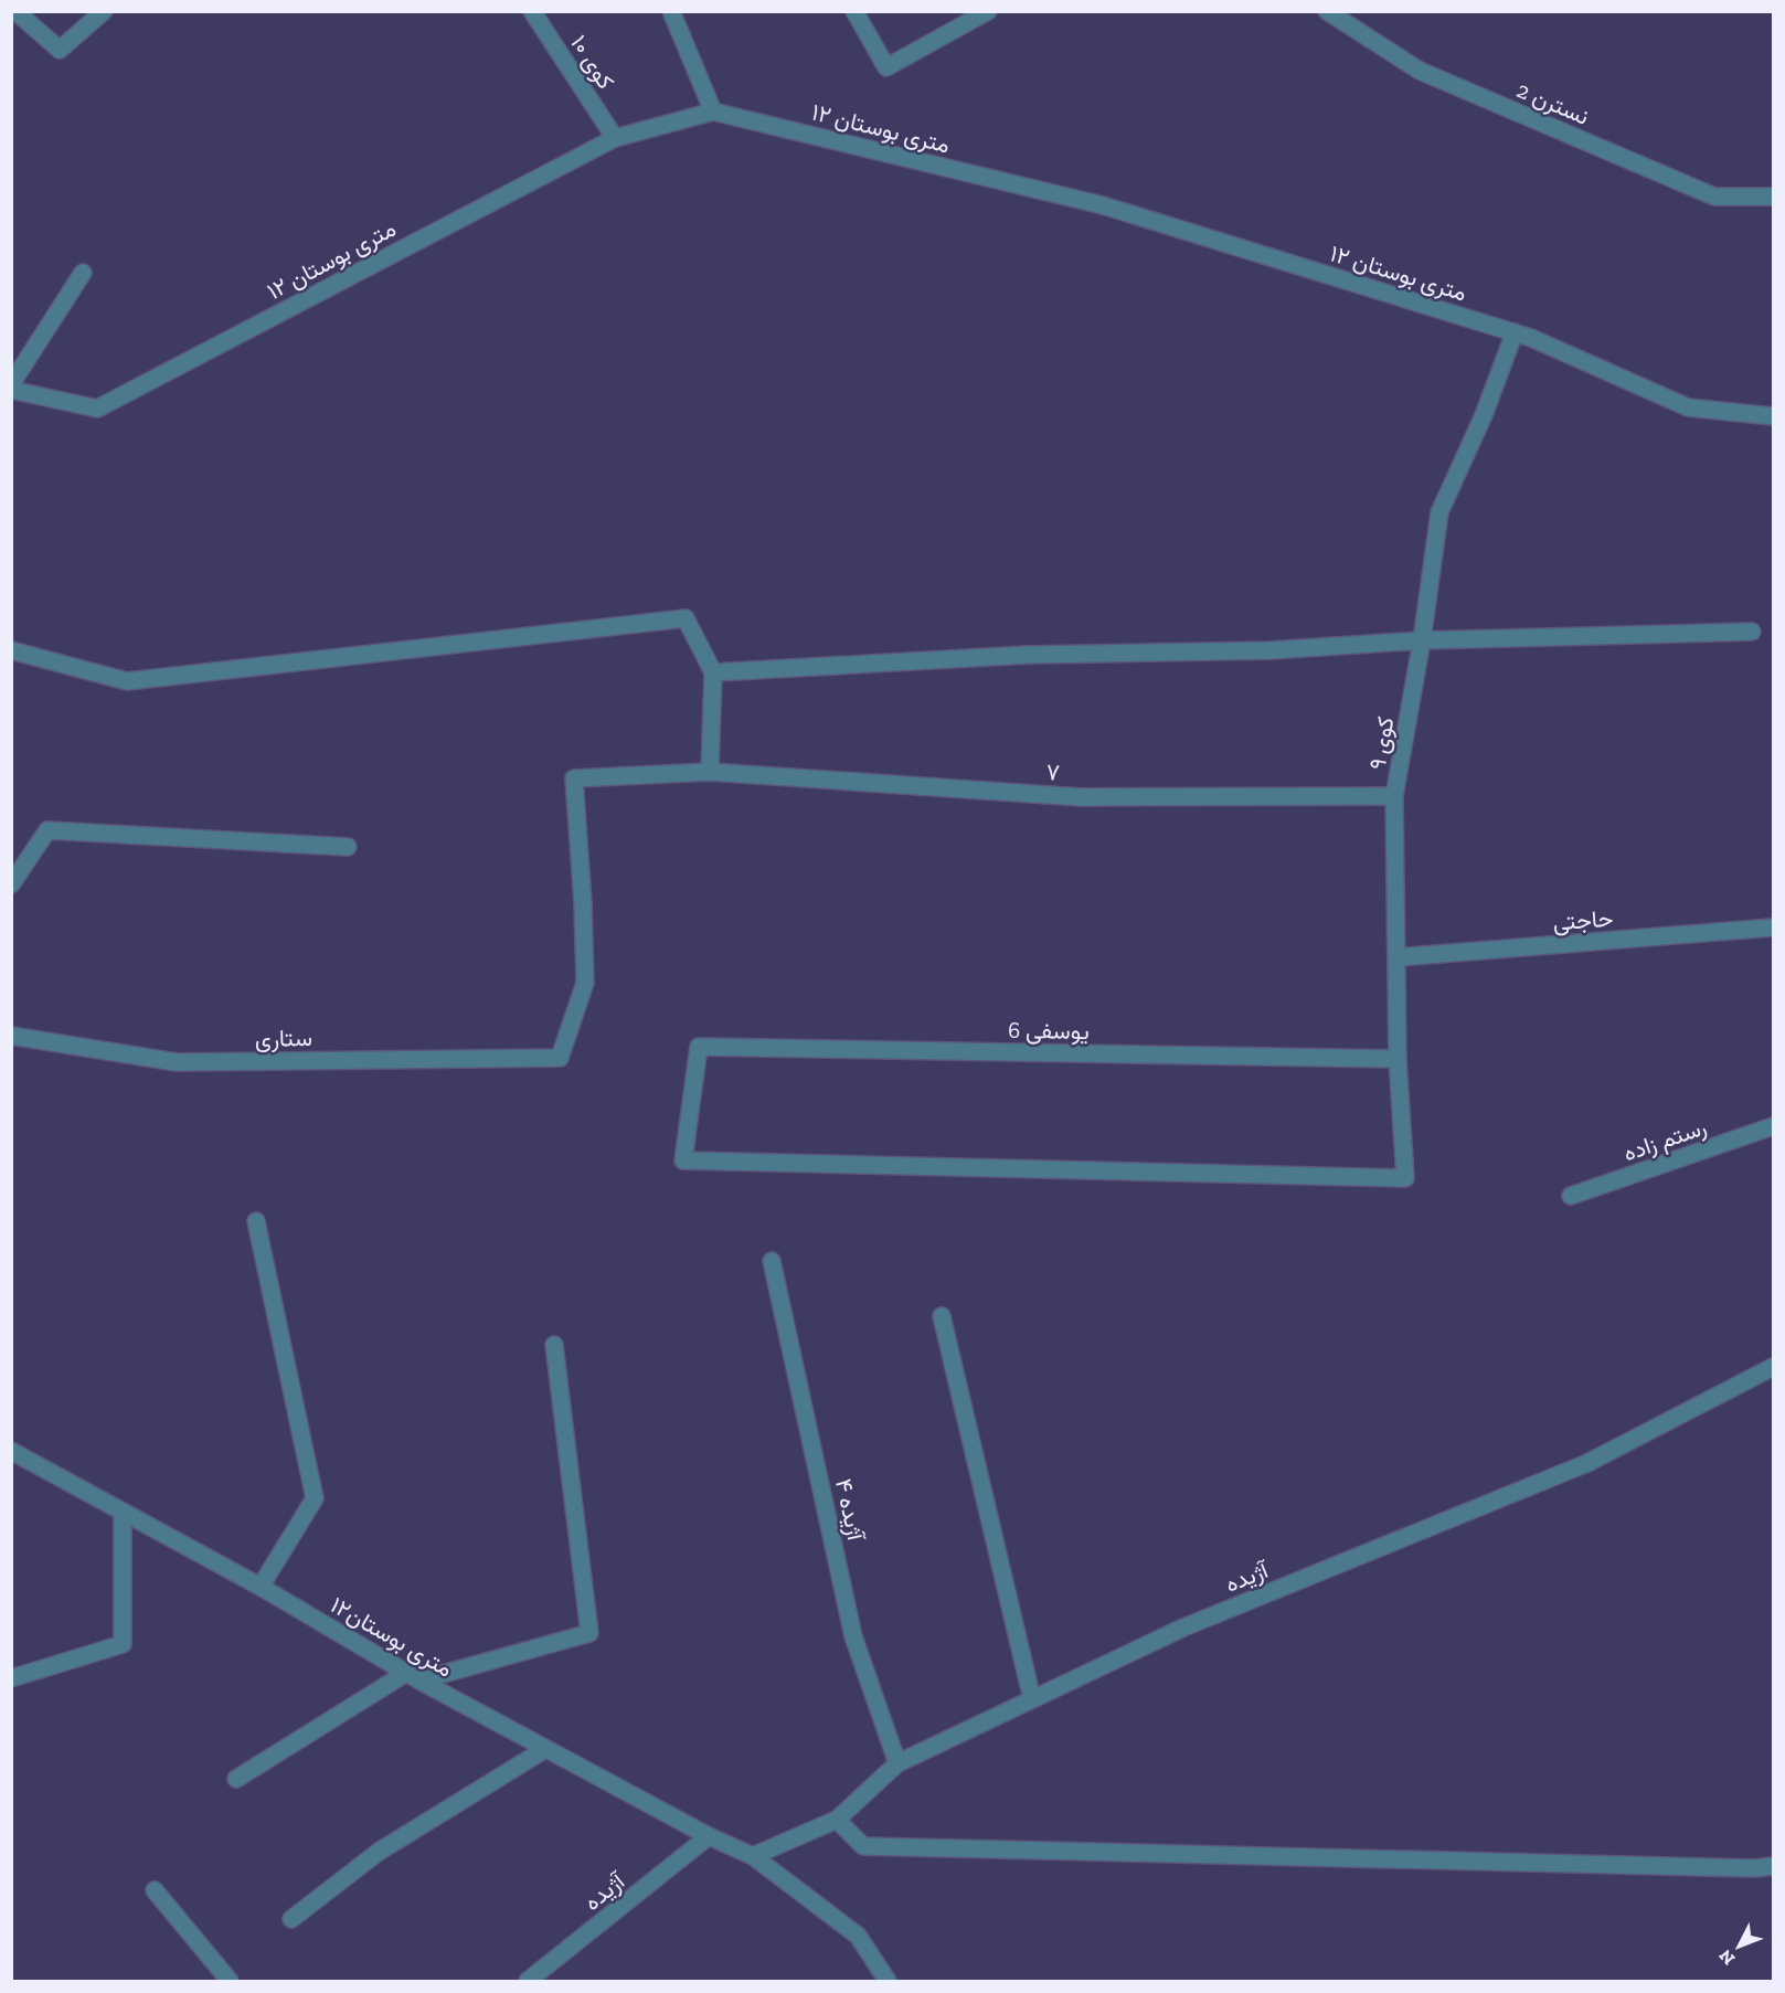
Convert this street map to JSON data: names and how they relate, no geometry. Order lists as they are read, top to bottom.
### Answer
{
  "streets": {
    "street": [
      "کوی ۱۰",
      "نسترن 2",
      "۱۲ متری بوستان",
      "کوی ۹",
      "۷",
      "حاجتی",
      "یوسفی 6",
      "ستاری",
      "رستم زاده",
      "۴ آژیده",
      "آژیده",
      "۱۲متری بوستان"
    ]
  },
  "crossings": [
    ["کوی ۱۰", "۱۲ متری بوستان"],
    ["۱۲ متری بوستان", "کوی ۹"],
    ["کوی ۹", "۷"],
    ["کوی ۹", "حاجتی"],
    ["کوی ۹", "یوسفی 6"],
    ["۷", "ستاری"],
    ["۴ آژیده", "آژیده"],
    ["آژیده", "۱۲متری بوستان"]
  ],
  "north": "bottom left"
}
